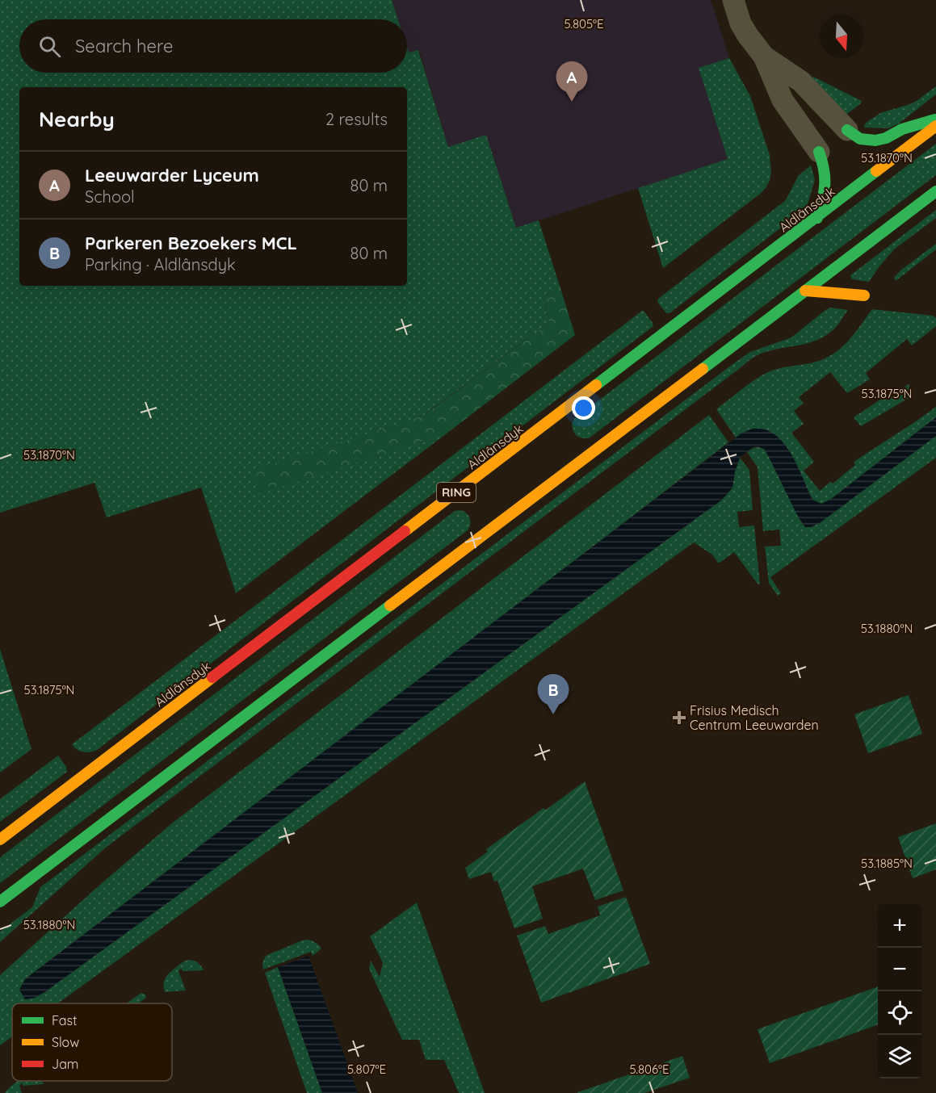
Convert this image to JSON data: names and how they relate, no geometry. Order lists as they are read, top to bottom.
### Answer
{
  "streets": {
    "main road": ["Aldlânsdyk", "RING"]
  },
  "places": {
    "health": ["Frisius Medisch Centrum Leeuwarden"]
  },
  "legend": ["Fast", "Slow", "Jam"],
  "north": "bottom",
  "page": {
    "search": "Search here",
    "pins": ["A", "B"],
    "heading": ["Nearby", "2 results"],
    "list": [
      {
        "mark": "A",
        "name": "Leeuwarder Lyceum",
        "note": "School",
        "value": "80 m"
      },
      {
        "mark": "B",
        "name": "Parkeren Bezoekers MCL",
        "note": "Parking · Aldlânsdyk",
        "value": "80 m"
      }
    ],
    "map_buttons": ["+", "−"]
  },
  "coordinates": [
    "5.805°E",
    "53.1870°N",
    "53.1875°N",
    "53.1880°N",
    "53.1885°N",
    "5.807°E",
    "5.806°E"
  ]
}
